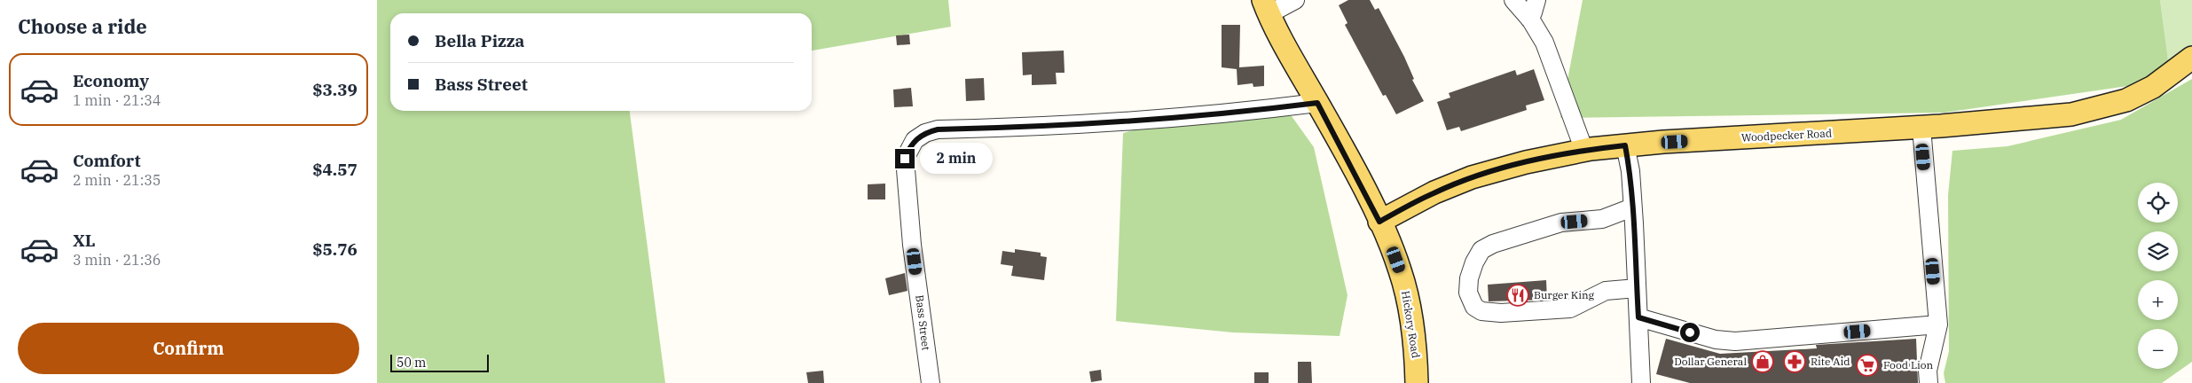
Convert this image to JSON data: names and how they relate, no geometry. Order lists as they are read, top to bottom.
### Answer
{
  "streets": {
    "main road": ["Woodpecker Road", "Hickory Road"],
    "street": ["Bass Street"]
  },
  "crossings": [
    ["Woodpecker Road", "Hickory Road"],
    ["Bass Street", "Hickory Road"]
  ],
  "places": {
    "restaurant": ["Burger King"],
    "shop": ["Dollar General"],
    "pharmacy": ["Rite Aid"],
    "supermarket": ["Food Lion"]
  },
  "scale_bar": "50 m",
  "page": {
    "heading": "Choose a ride",
    "banner": ["Bella Pizza", "Bass Street"],
    "list": [
      {
        "name": "Economy",
        "note": "1 min · 21:34",
        "value": "$3.39"
      },
      {
        "name": "Comfort",
        "note": "2 min · 21:35",
        "value": "$4.57"
      },
      {
        "name": "XL",
        "note": "3 min · 21:36",
        "value": "$5.76"
      }
    ],
    "bubble": "2 min",
    "map_buttons": ["+", "−"],
    "buttons": "Confirm",
    "scale": "50 m"
  }
}
